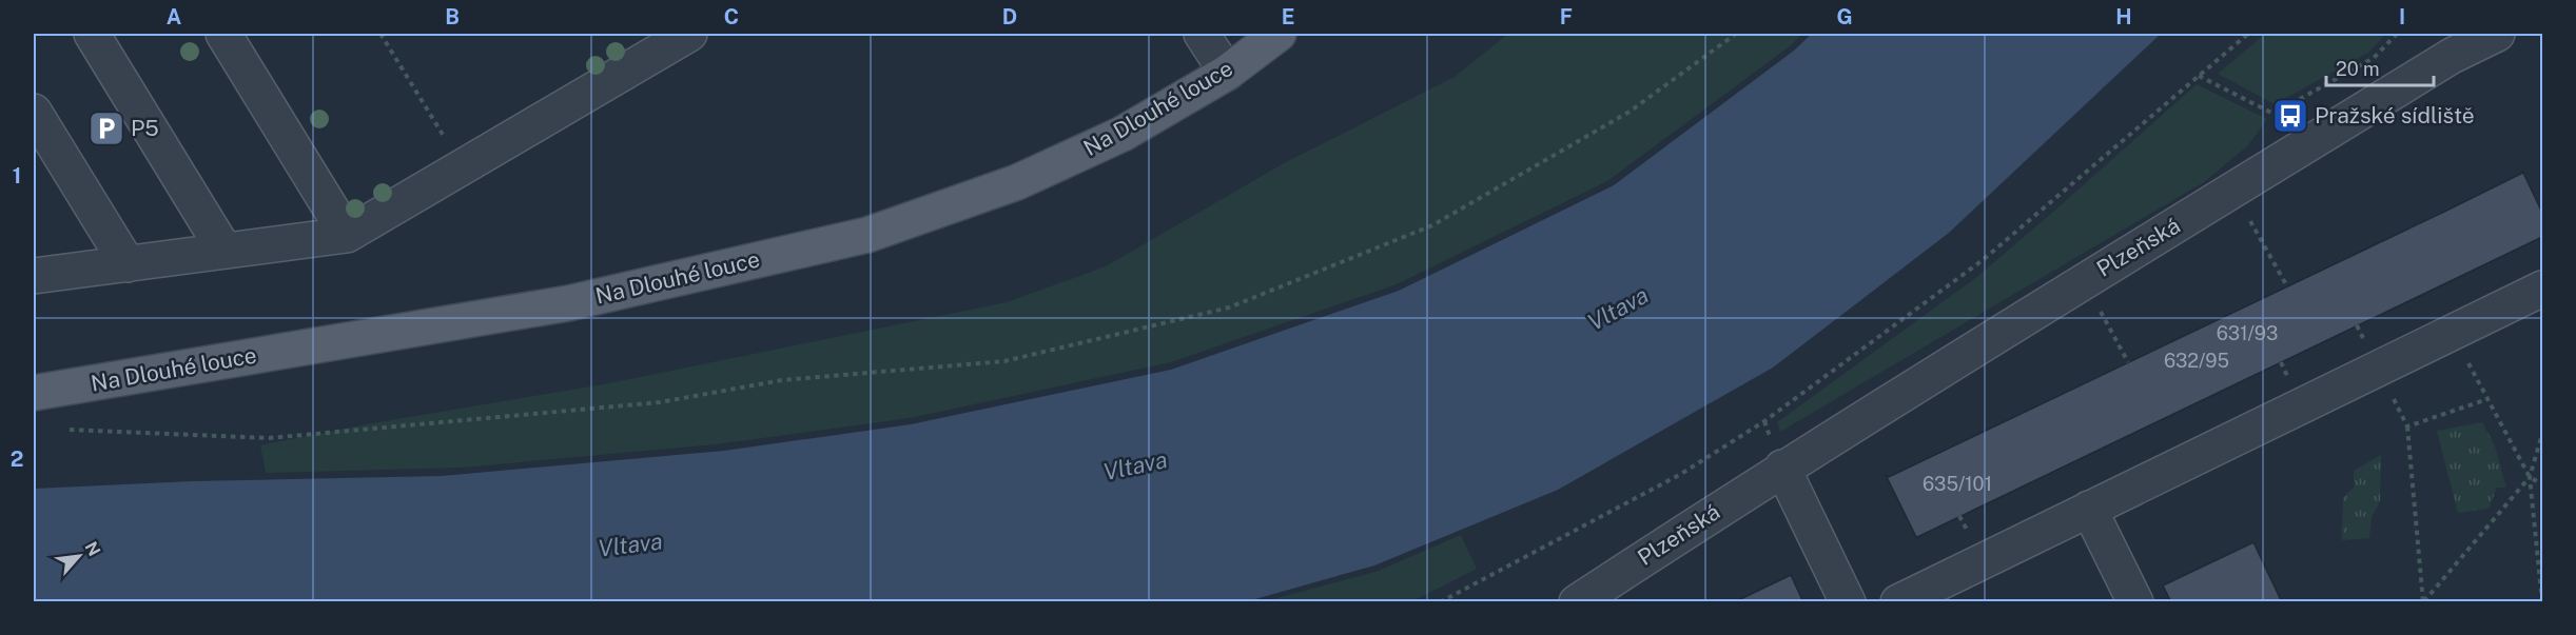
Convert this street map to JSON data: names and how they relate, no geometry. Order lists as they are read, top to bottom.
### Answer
{
  "streets": {
    "main road": ["Na Dlouhé louce"],
    "street": ["Plzeňská"]
  },
  "water": ["Vltava"],
  "places": {
    "bus stop": ["Pražské sídliště"],
    "parking": ["P5"]
  },
  "house_numbers": ["631/93", "632/95", "635/101"],
  "scale_bar": "20 m",
  "north": "top right",
  "grid": {
    "columns": [
      "A",
      "B",
      "C",
      "D",
      "E",
      "F",
      "G",
      "H",
      "I"
    ],
    "rows": ["1", "2"]
  }
}
